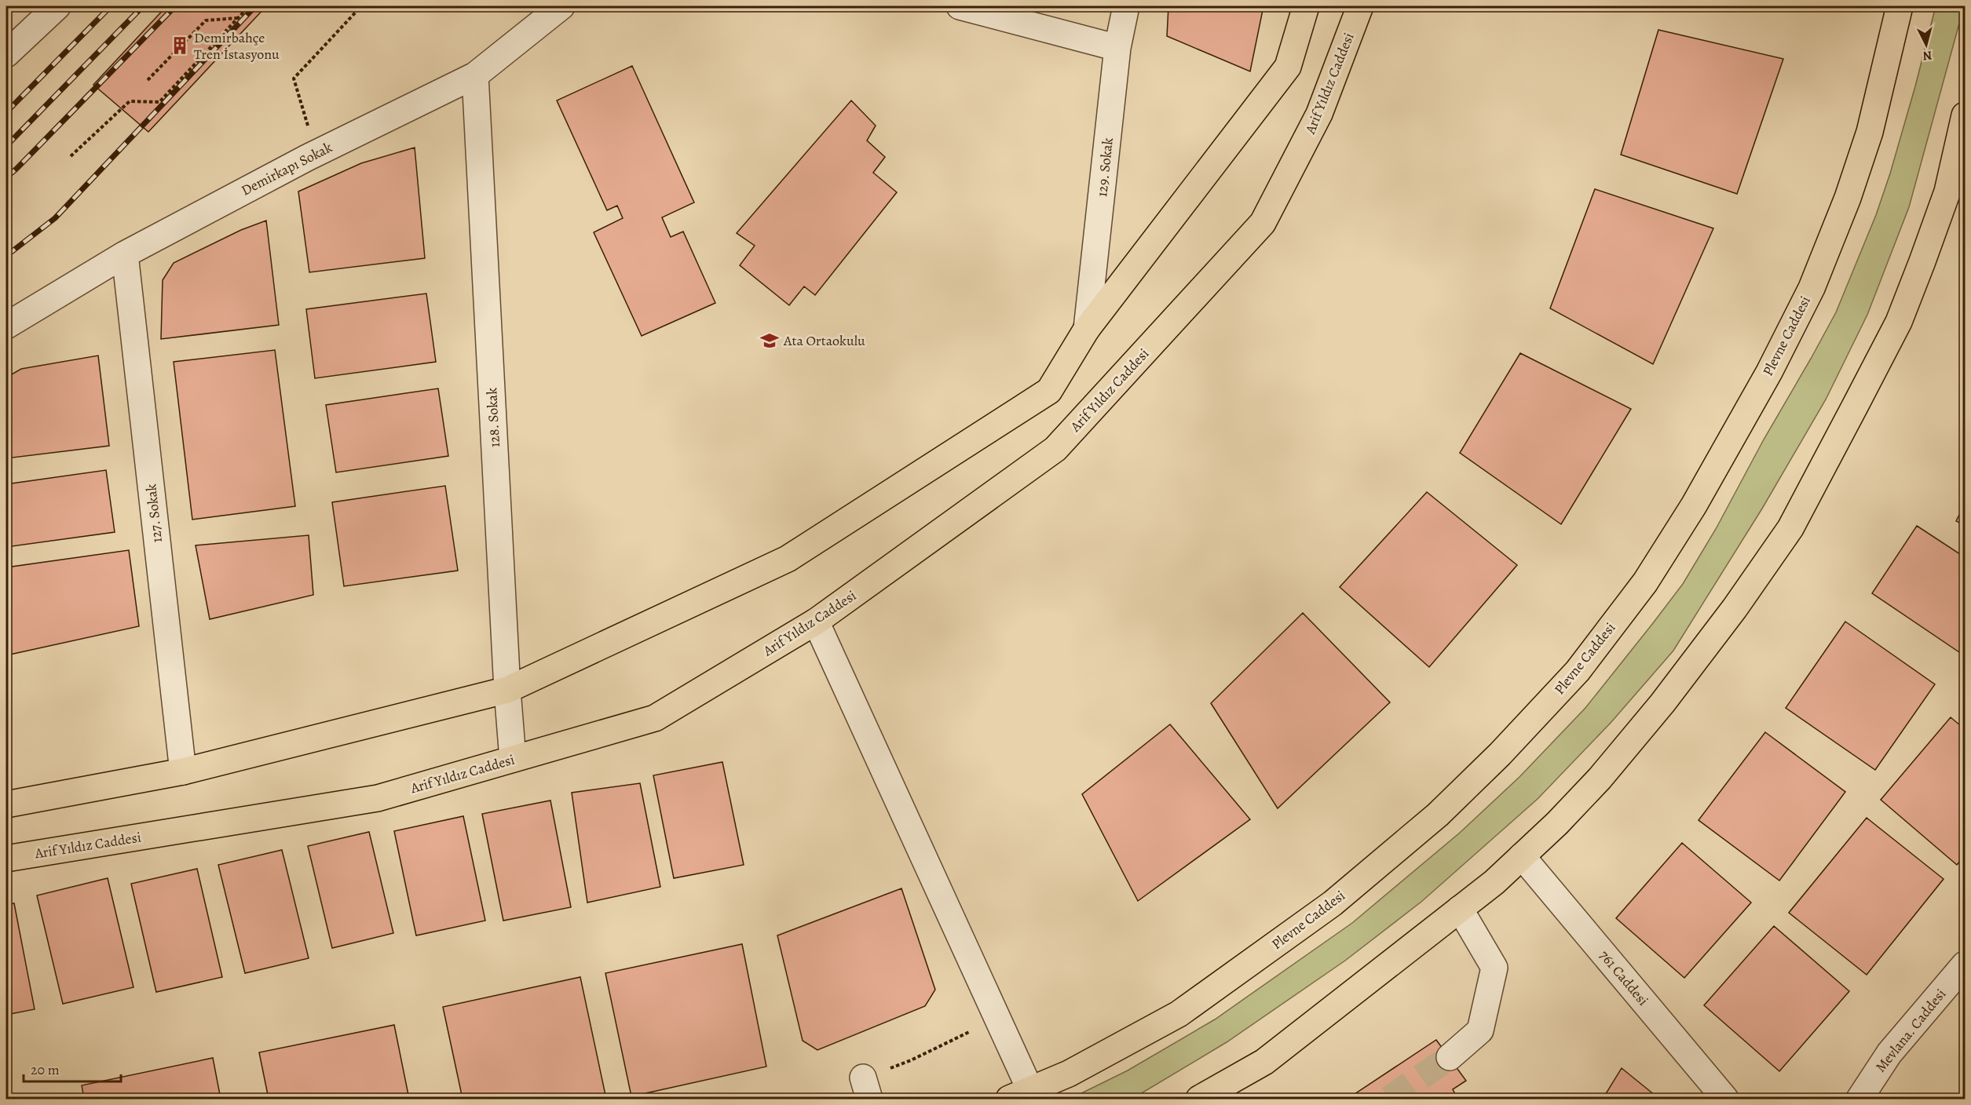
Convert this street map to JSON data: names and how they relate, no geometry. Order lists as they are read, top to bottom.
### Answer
{
  "streets": {
    "main road": ["Arif Yıldız Caddesi", "Plevne Caddesi"],
    "street": [
      "129. Sokak",
      "Demirkapı Sokak",
      "128. Sokak",
      "127. Sokak",
      "761 Caddesi",
      "Mevlana. Caddesi"
    ]
  },
  "crossings": [
    ["Arif Yıldız Caddesi", "128. Sokak"],
    ["Demirkapı Sokak", "128. Sokak"],
    ["Demirkapı Sokak", "127. Sokak"]
  ],
  "places": {
    "building": ["Demirbahçe Tren İstasyonu"],
    "school or university": ["Ata Ortaokulu"]
  },
  "scale_bar": "20 m",
  "north": "bottom"
}
